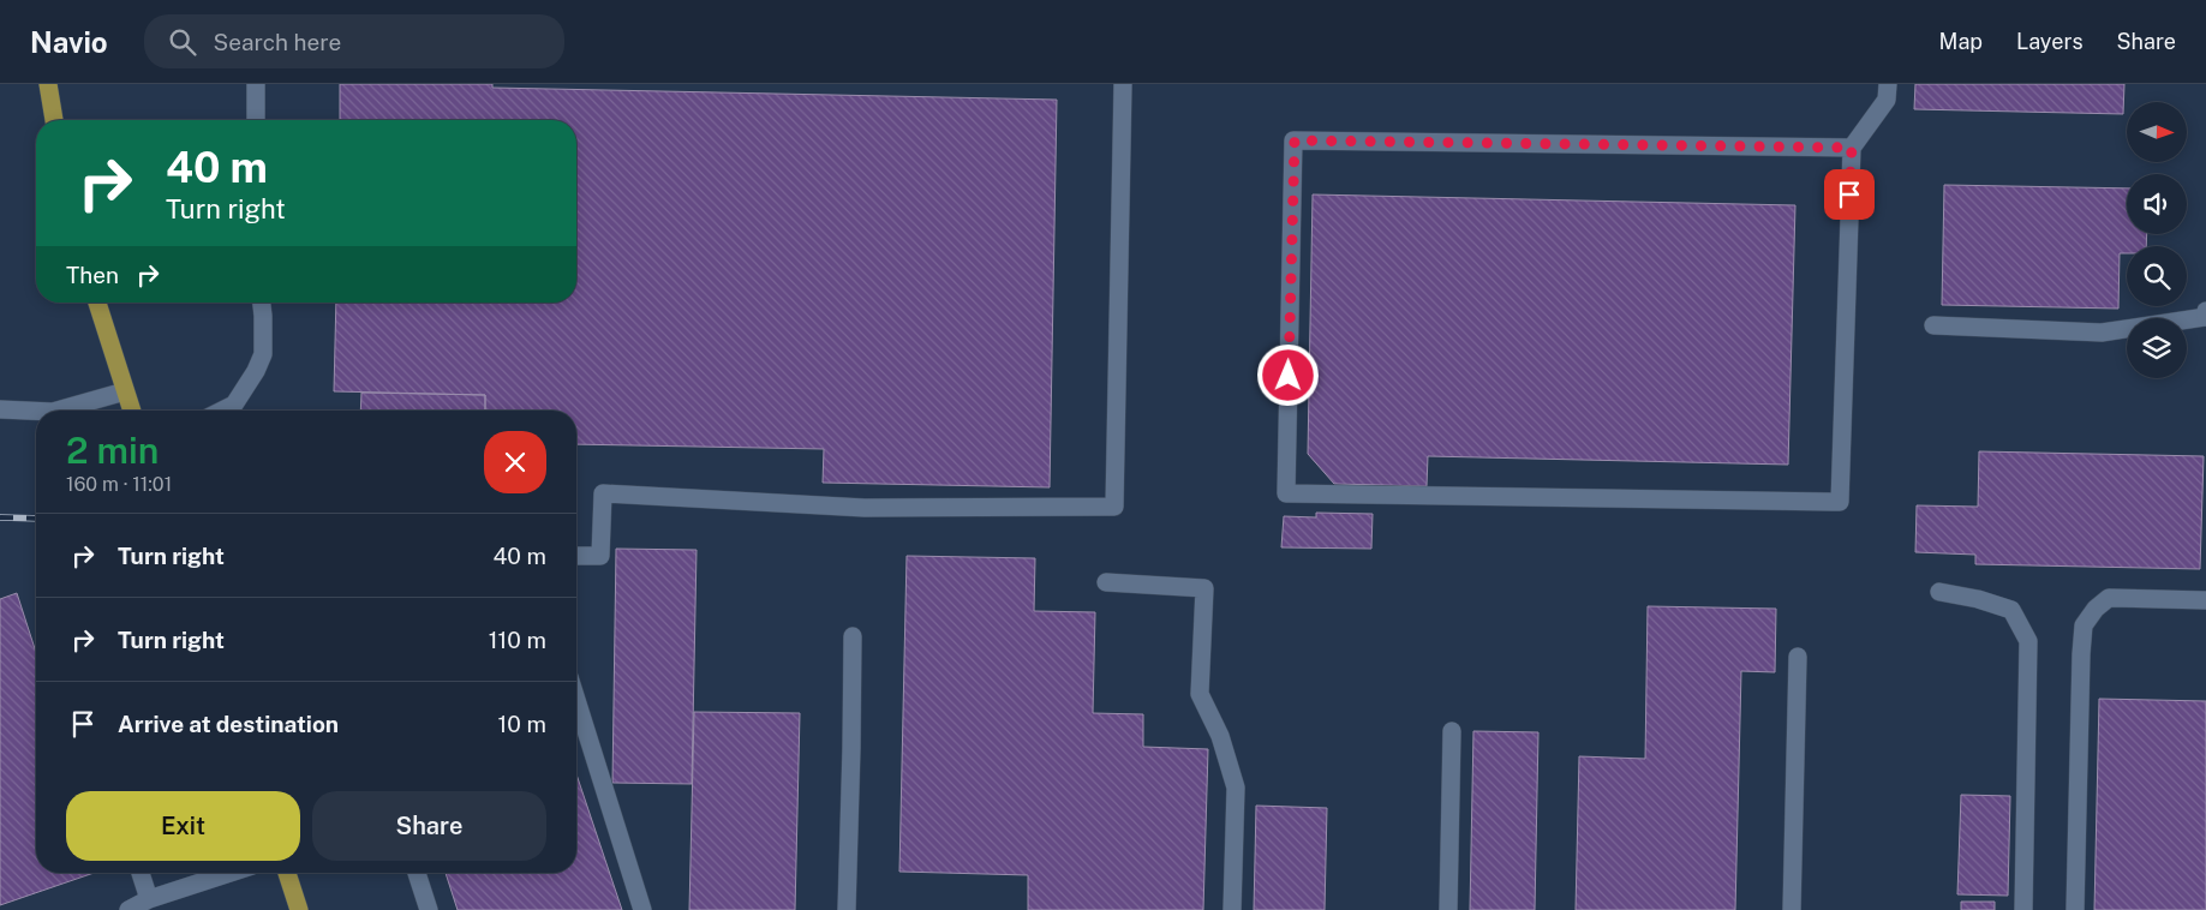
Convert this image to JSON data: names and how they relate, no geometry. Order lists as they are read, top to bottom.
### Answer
{
  "north": "right",
  "page": {
    "header": "Navio",
    "search": "Search here",
    "nav": ["Map", "Layers", "Share"],
    "turn": ["40 m", "Turn right"],
    "then": "Then",
    "heading": ["2 min", "160 m · 11:01"],
    "list": [
      {
        "name": "Turn right",
        "value": "40 m"
      },
      {
        "name": "Turn right",
        "value": "110 m"
      },
      {
        "name": "Arrive at destination",
        "value": "10 m"
      }
    ],
    "buttons": ["Exit", "Share"]
  }
}
